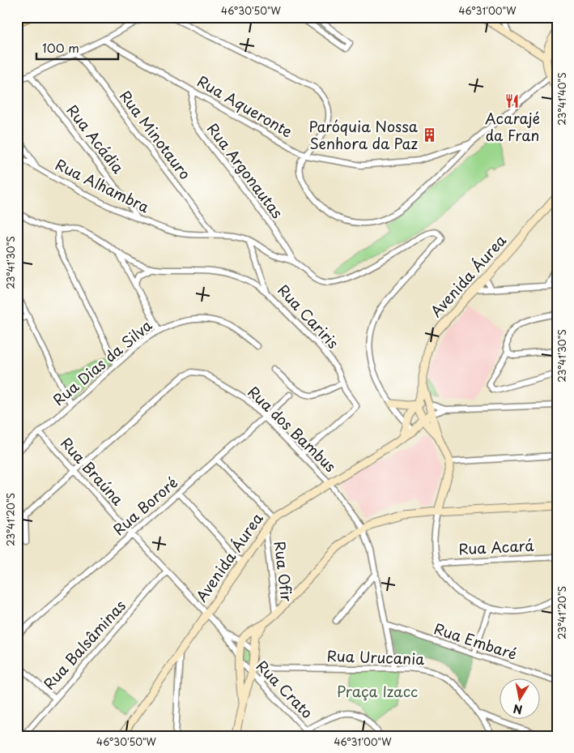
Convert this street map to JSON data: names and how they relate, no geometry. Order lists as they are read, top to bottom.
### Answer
{
  "streets": {
    "street": [
      "Rua Aqueronte",
      "Rua Minotauro",
      "Rua Acádia",
      "Rua Argonautas",
      "Rua Alhambra",
      "Avenida Áurea",
      "Rua Cariris",
      "Rua Dias da Silva",
      "Rua dos Bambus",
      "Rua Braúna",
      "Rua Bororé",
      "Rua Acará",
      "Rua Ofir",
      "Rua Embaré",
      "Rua Balsâminas",
      "Rua Urucania",
      "Rua Crato"
    ]
  },
  "crossings": [
    ["Rua Aqueronte", "Rua Argonautas"],
    ["Rua Minotauro", "Rua Alhambra"],
    ["Rua Acádia", "Rua Alhambra"],
    ["Rua Argonautas", "Rua Alhambra"],
    ["Rua Alhambra", "Rua Cariris"],
    ["Avenida Áurea", "Rua dos Bambus"],
    ["Avenida Áurea", "Rua Braúna"],
    ["Avenida Áurea", "Rua Ofir"],
    ["Rua Cariris", "Rua dos Bambus"],
    ["Rua Dias da Silva", "Rua Braúna"],
    ["Rua dos Bambus", "Rua Braúna"],
    ["Rua dos Bambus", "Rua Bororé"],
    ["Rua dos Bambus", "Rua Embaré"],
    ["Rua dos Bambus", "Rua Urucania"],
    ["Rua Braúna", "Rua Bororé"],
    ["Rua Braúna", "Rua Balsâminas"],
    ["Rua Braúna", "Rua Crato"],
    ["Rua Urucania", "Rua Crato"]
  ],
  "parks": ["Praça Izacc"],
  "places": {
    "restaurant": ["Acarajé da Fran"],
    "building": ["Paróquia Nossa Senhora da Paz"]
  },
  "scale_bar": "100 m",
  "north": "bottom",
  "coordinates": [
    "46°30'50\"W",
    "46°31'00\"W",
    "23°41'40\"S",
    "23°41'30\"S",
    "23°41'20\"S"
  ]
}
